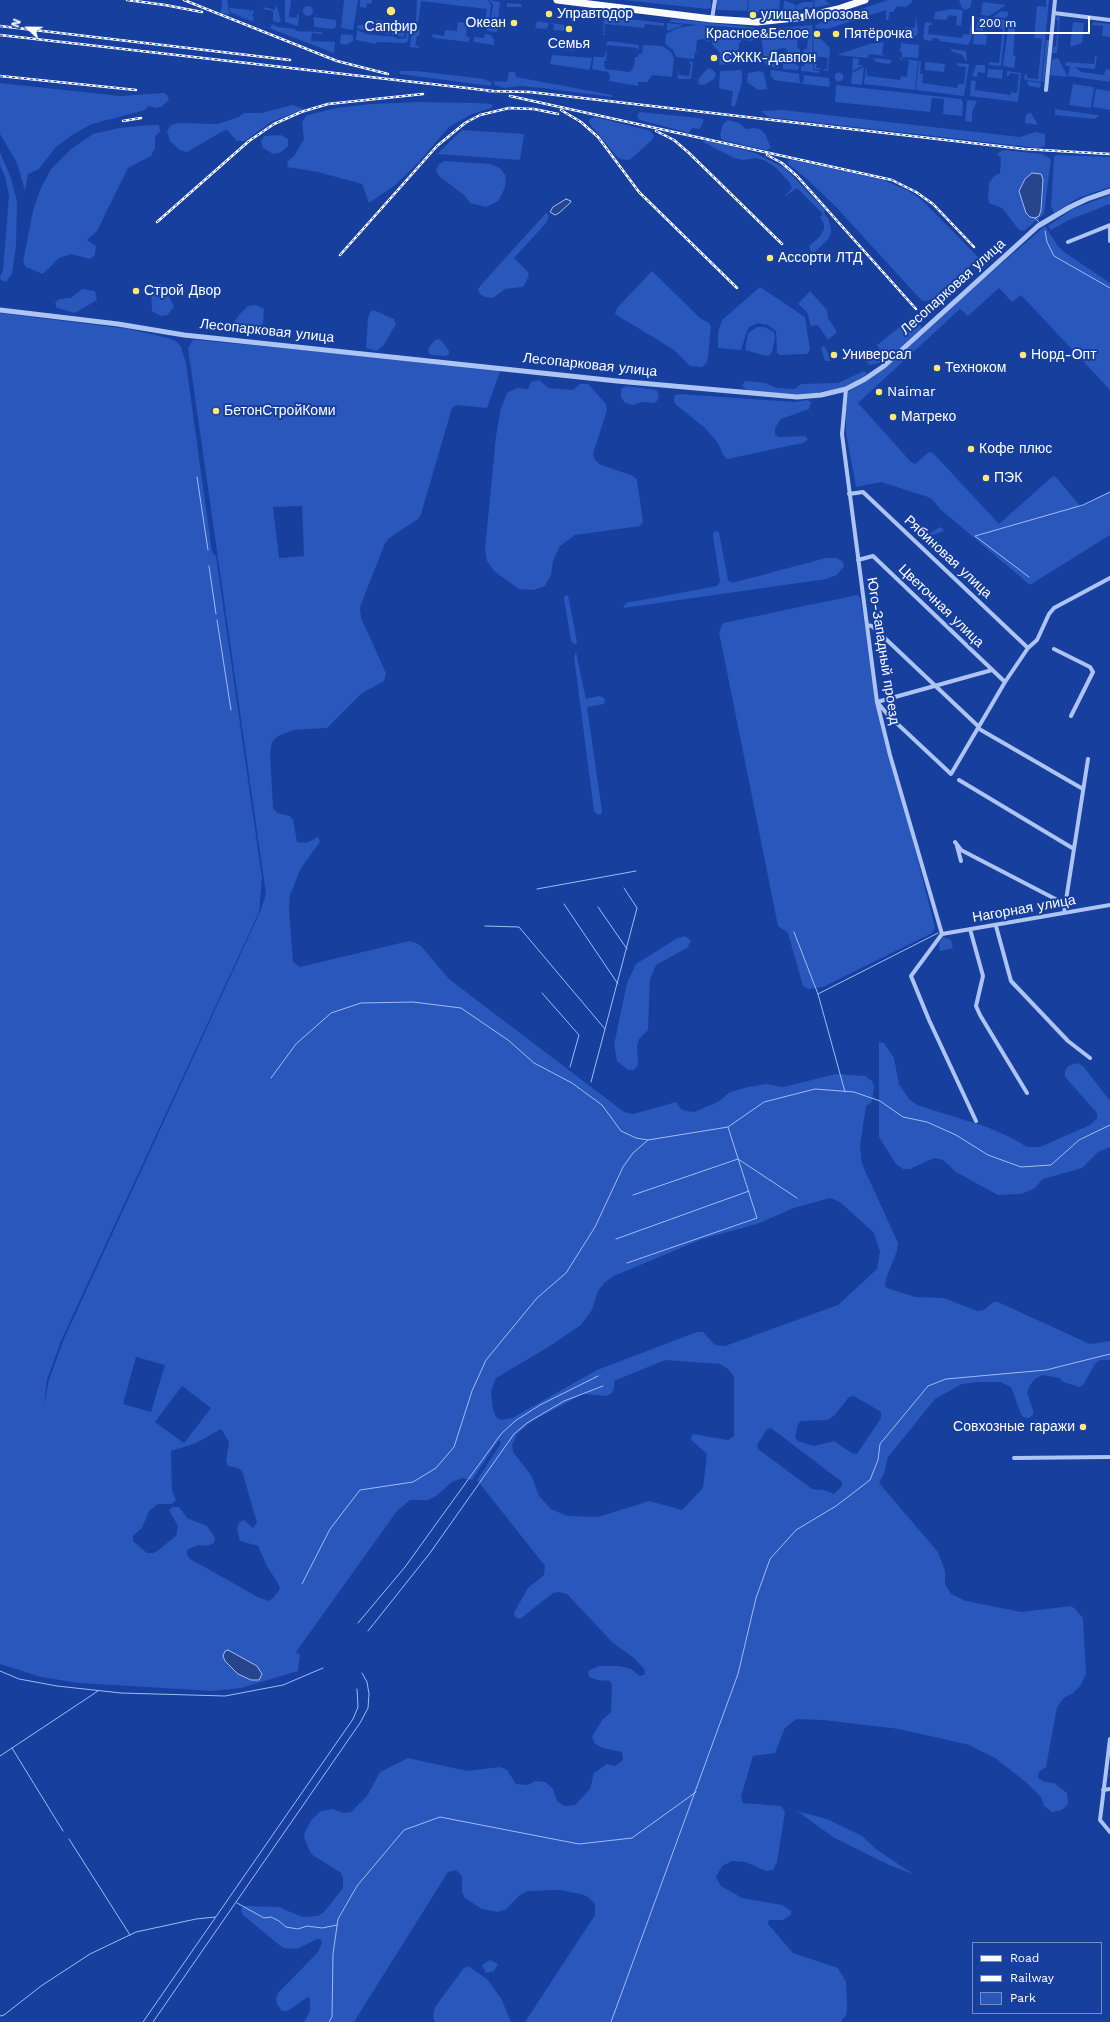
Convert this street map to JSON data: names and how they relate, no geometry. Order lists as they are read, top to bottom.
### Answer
{
  "streets": {
    "street": [
      "Лесопарковая улица",
      "Рябиновая улица",
      "Цветочная улица",
      "Юго-Западный проезд",
      "Нагорная улица"
    ]
  },
  "crossings": [
    ["Лесопарковая улица", "Юго-Западный проезд"],
    ["Рябиновая улица", "Юго-Западный проезд"],
    ["Цветочная улица", "Юго-Западный проезд"],
    ["Юго-Западный проезд", "Нагорная улица"]
  ],
  "places": [
    "Сапфир",
    "Управтодор",
    "улица Морозова",
    "Океан",
    "Семья",
    "Красное&Белое",
    "Пятёрочка",
    "СЖКК-Давпон",
    "Ассорти ЛТД",
    "Строй Двор",
    "Универсал",
    "Норд-Опт",
    "Техноком",
    "Naimar",
    "БетонСтройКоми",
    "Матреко",
    "Кофе плюс",
    "ПЭК",
    "Совхозные гаражи"
  ],
  "legend": ["Road", "Railway", "Park"],
  "scale_bar": "200 m",
  "north": "left"
}
